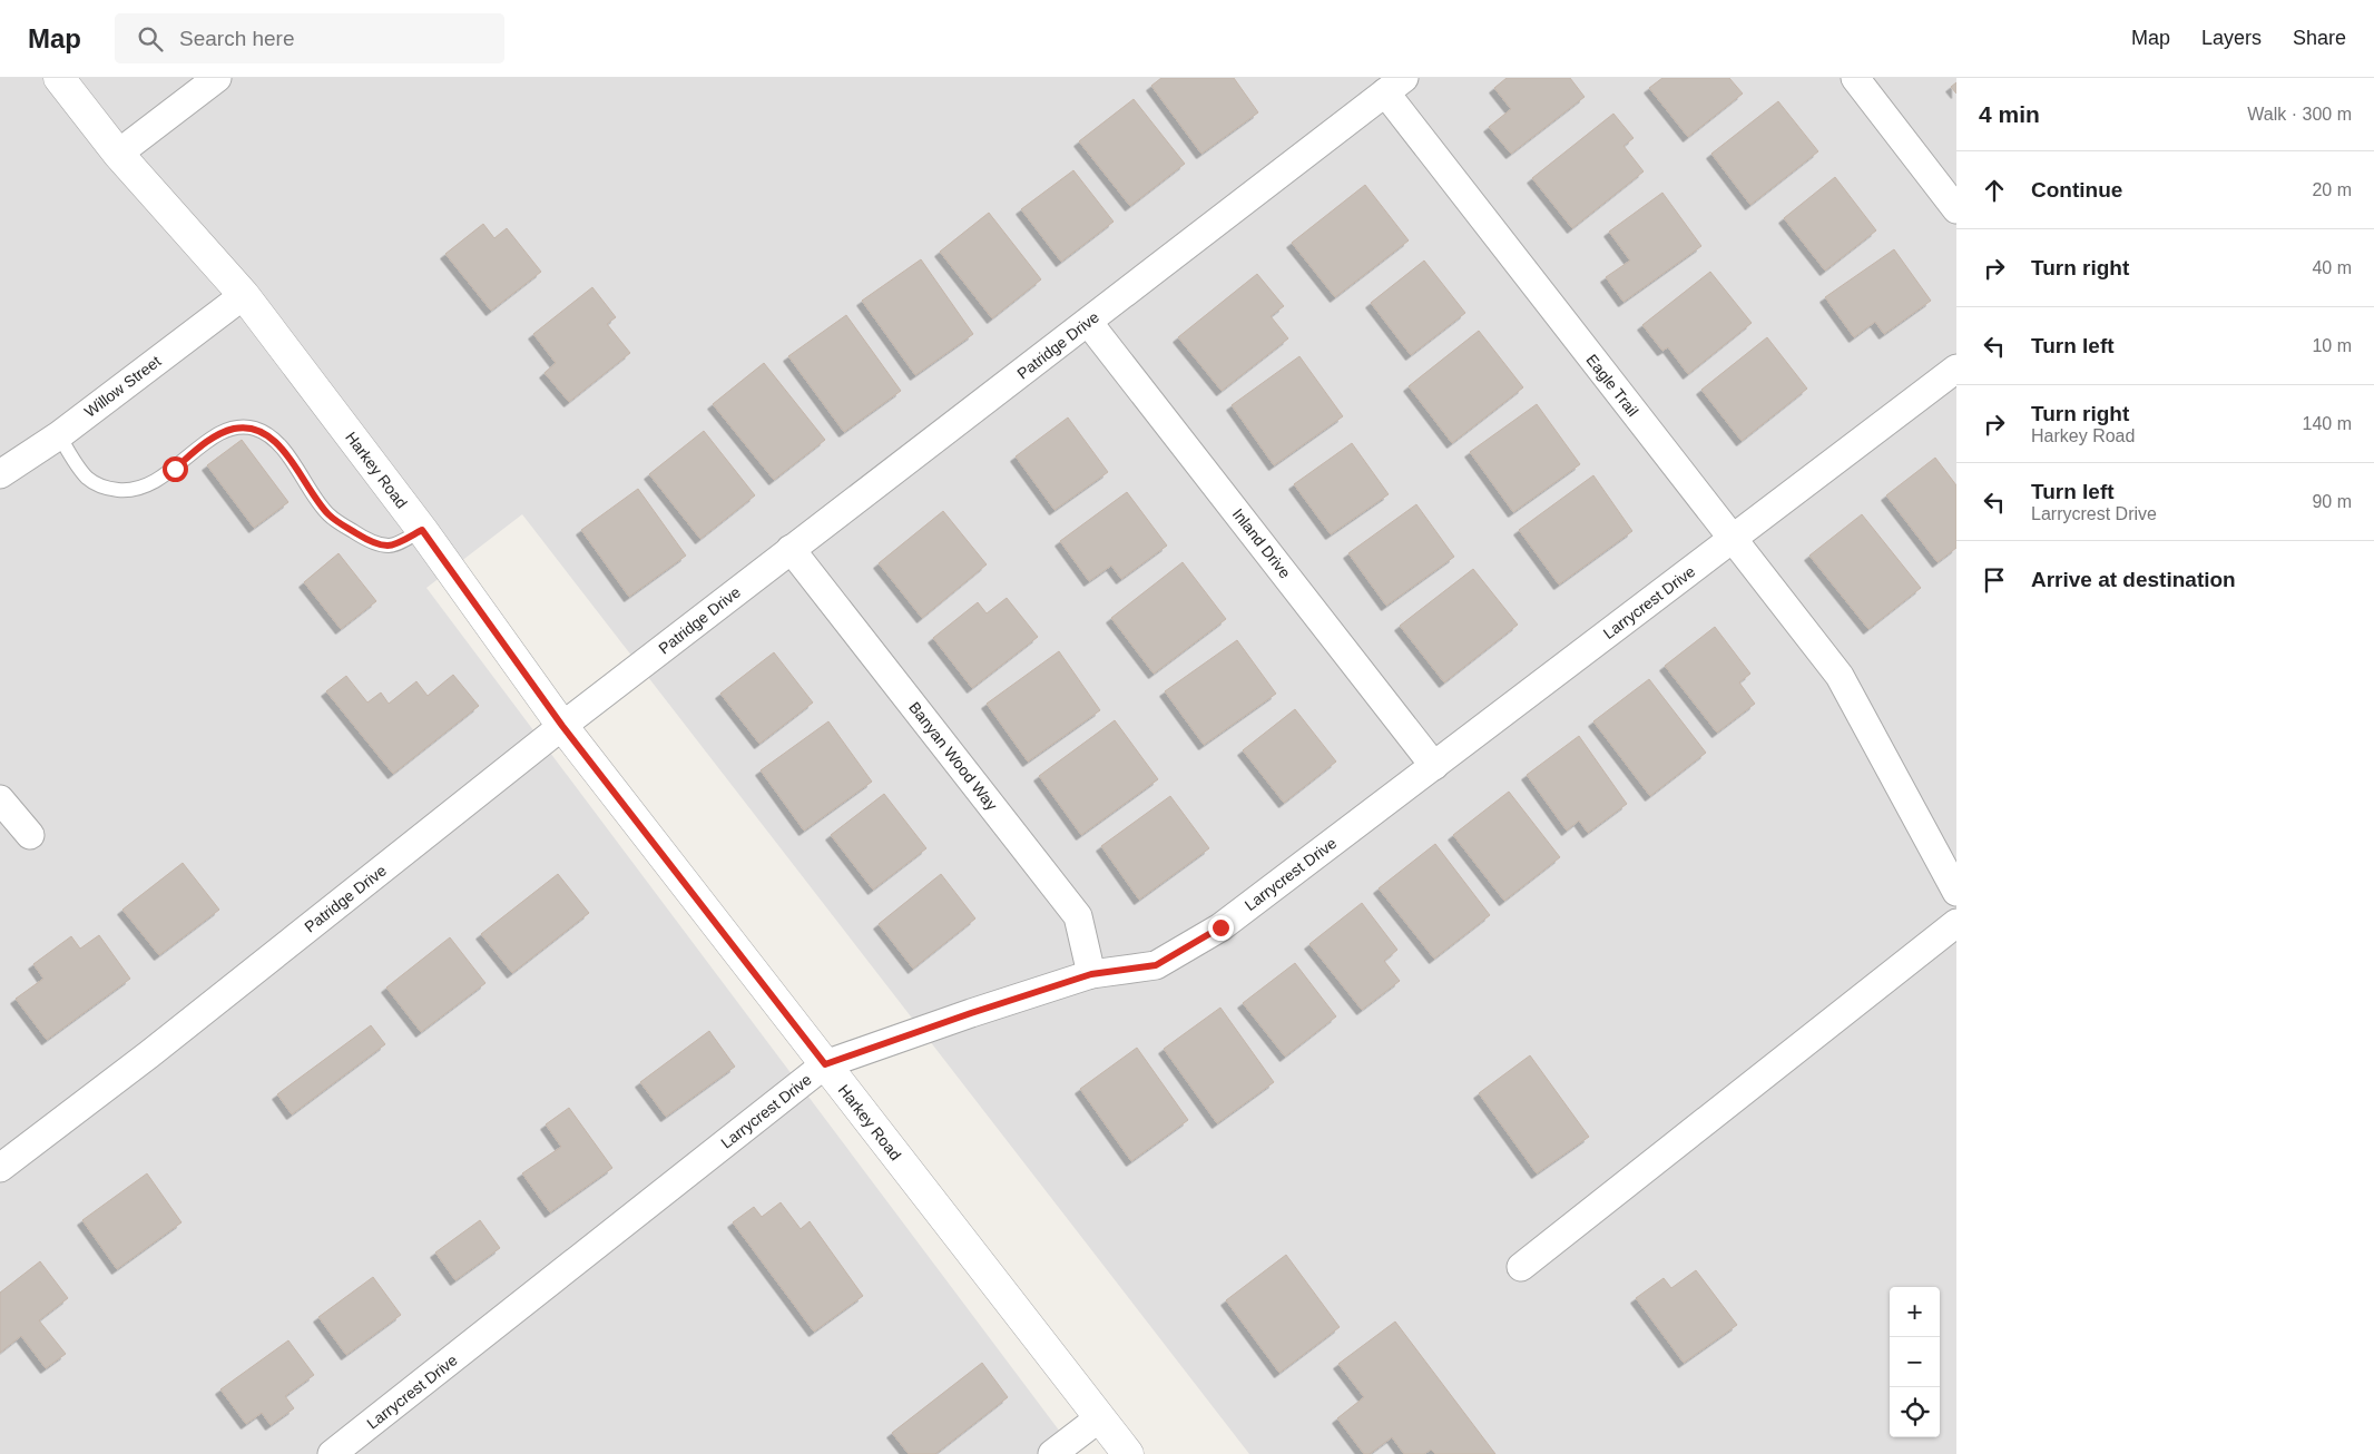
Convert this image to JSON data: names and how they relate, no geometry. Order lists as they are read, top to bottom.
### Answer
{
  "streets": {
    "street": [
      "Patridge Drive",
      "Eagle Trail",
      "Willow Street",
      "Harkey Road",
      "Inland Drive",
      "Larrycrest Drive",
      "Banyan Wood Way"
    ]
  },
  "crossings": [
    ["Patridge Drive", "Eagle Trail"],
    ["Patridge Drive", "Harkey Road"],
    ["Patridge Drive", "Inland Drive"],
    ["Patridge Drive", "Banyan Wood Way"],
    ["Eagle Trail", "Larrycrest Drive"],
    ["Willow Street", "Harkey Road"],
    ["Harkey Road", "Larrycrest Drive"],
    ["Inland Drive", "Larrycrest Drive"],
    ["Larrycrest Drive", "Banyan Wood Way"]
  ],
  "page": {
    "header": "Map",
    "search": "Search here",
    "nav": ["Map", "Layers", "Share"],
    "heading": ["4 min", "Walk · 300 m"],
    "list": [
      ["Continue", "20 m"],
      ["Turn right", "40 m"],
      ["Turn left", "10 m"],
      ["Turn right", "Harkey Road", "140 m"],
      ["Turn left", "Larrycrest Drive", "90 m"],
      "Arrive at destination"
    ],
    "map_buttons": ["+", "−"]
  }
}
